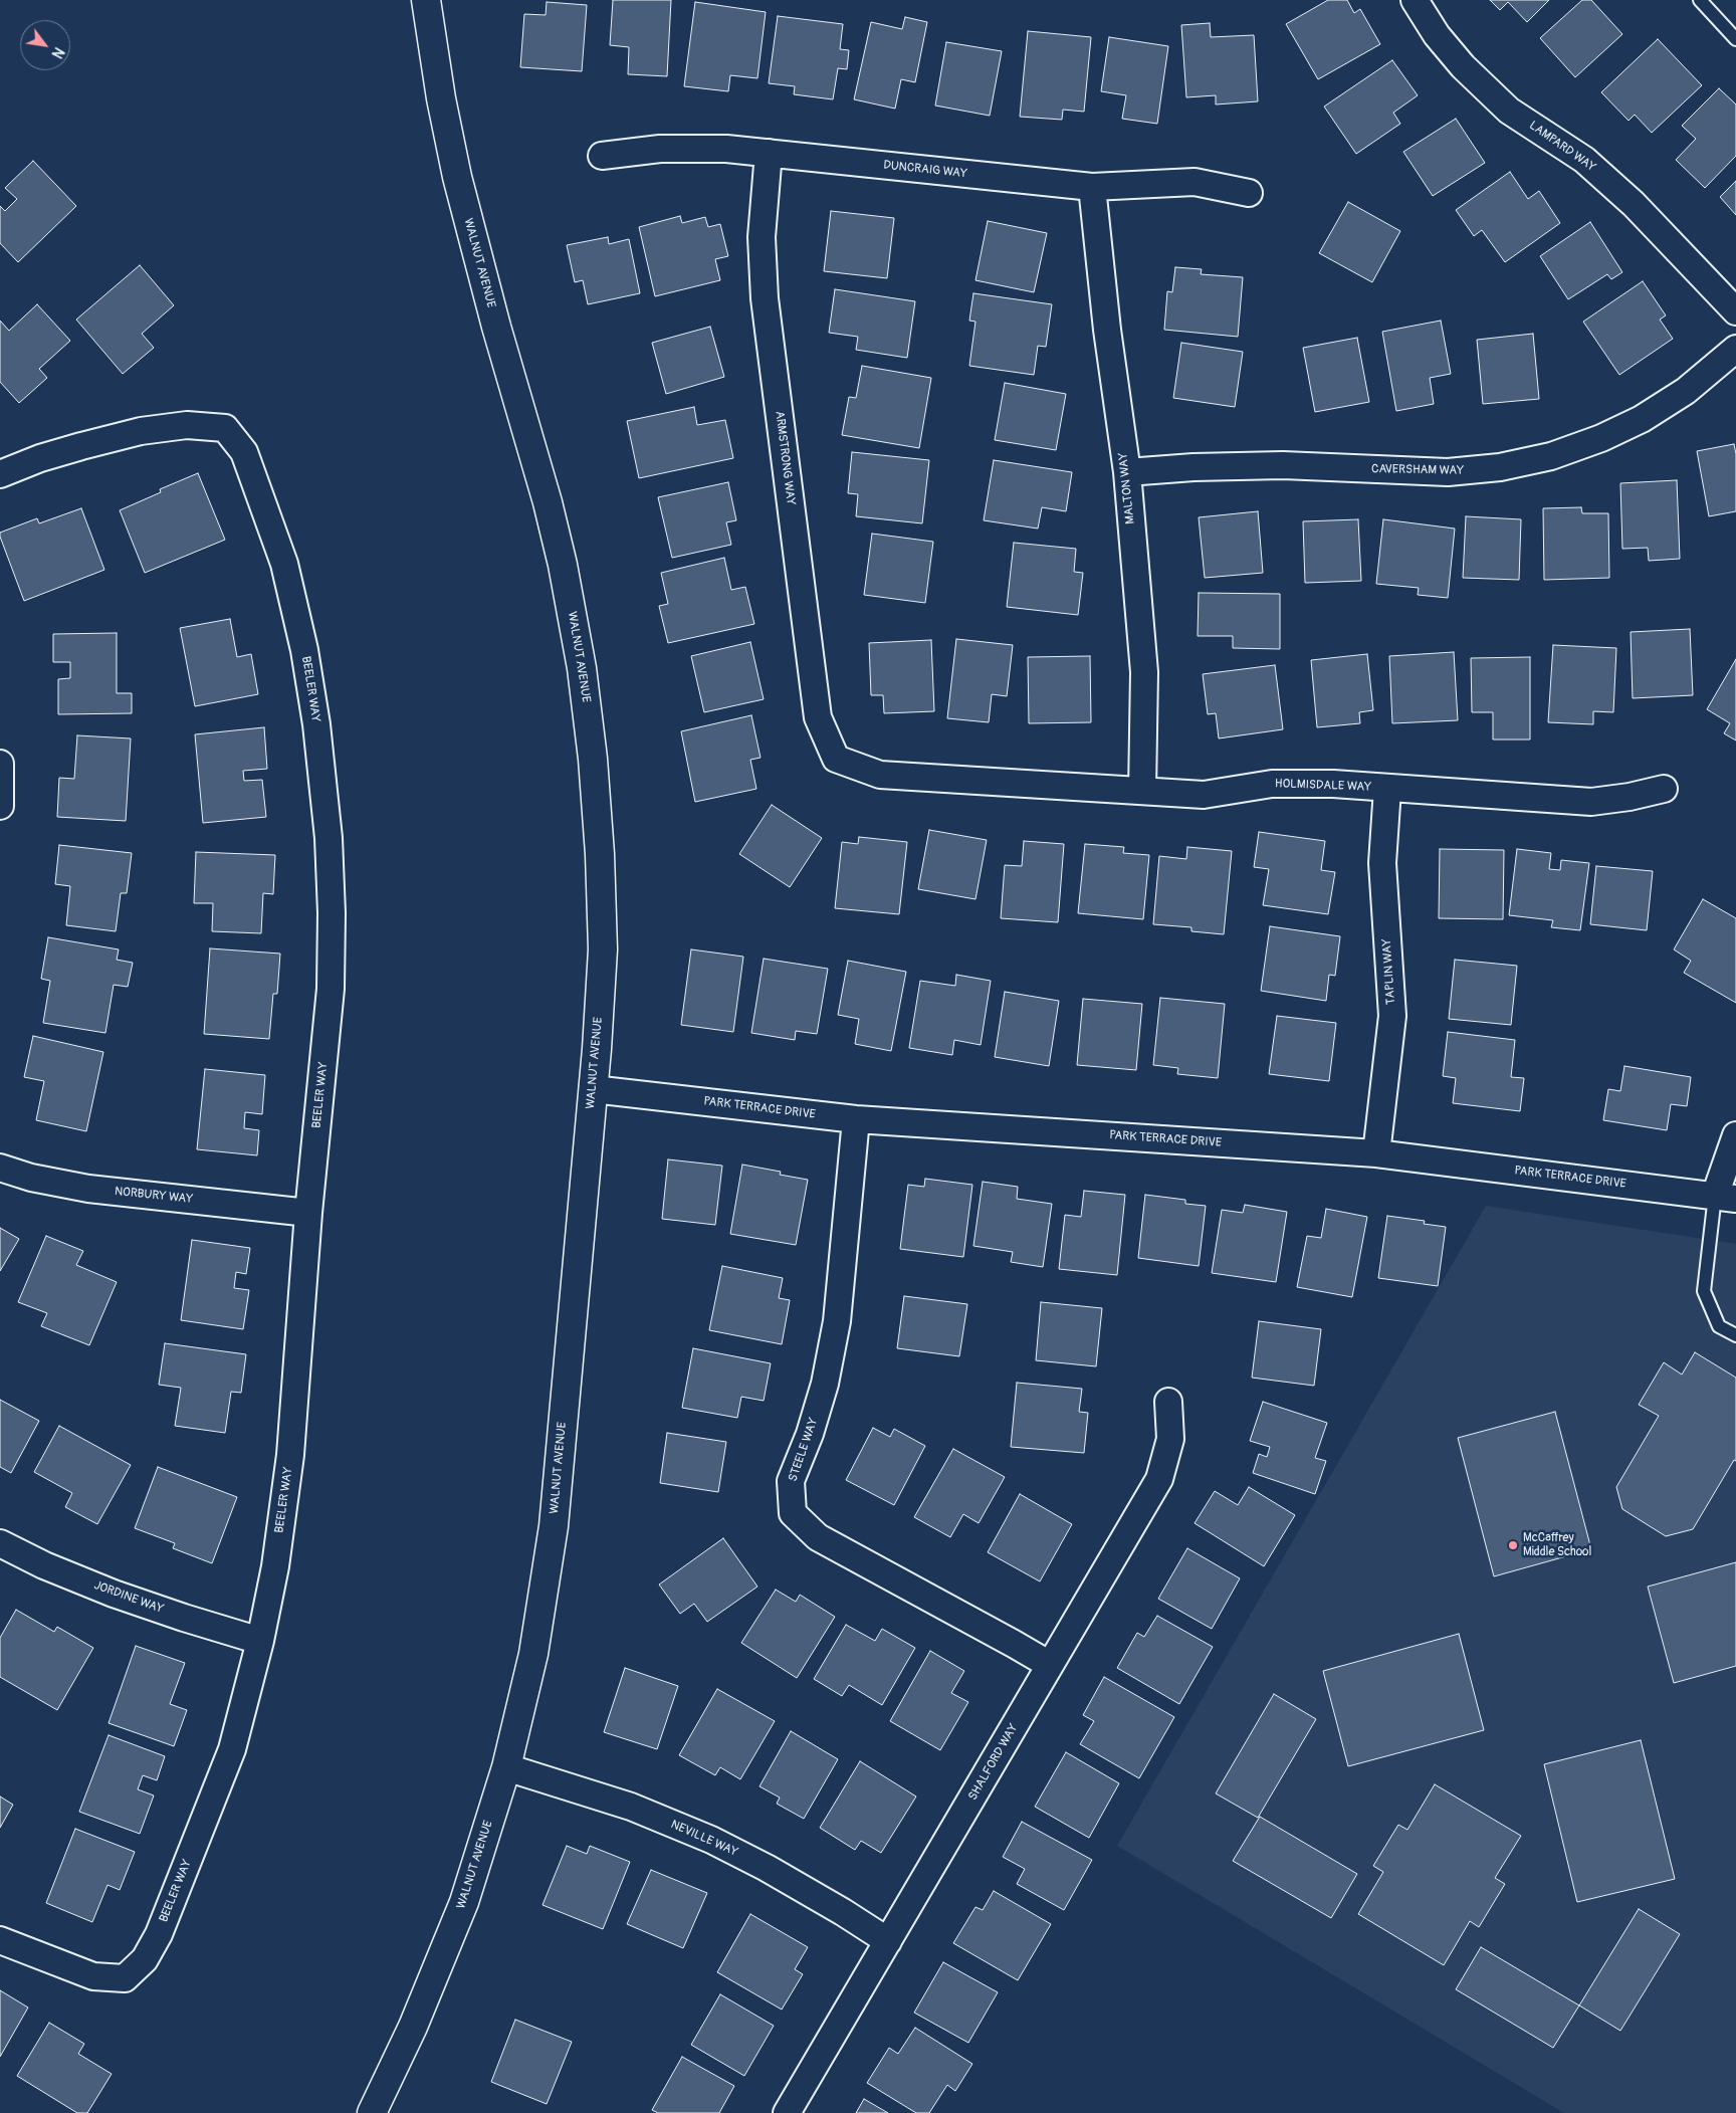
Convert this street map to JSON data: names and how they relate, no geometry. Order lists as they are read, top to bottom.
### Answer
{
  "streets": {
    "street": [
      "LAMPARD WAY",
      "DUNCRAIG WAY",
      "WALNUT AVENUE",
      "ARMSTRONG WAY",
      "CAVERSHAM WAY",
      "MALTON WAY",
      "BEELER WAY",
      "HOLMISDALE WAY",
      "TAPLIN WAY",
      "PARK TERRACE DRIVE",
      "NORBURY WAY",
      "STEELE WAY",
      "JORDINE WAY",
      "SHALFORD WAY",
      "NEVILLE WAY"
    ]
  },
  "crossings": [
    ["DUNCRAIG WAY", "ARMSTRONG WAY"],
    ["DUNCRAIG WAY", "MALTON WAY"],
    ["WALNUT AVENUE", "PARK TERRACE DRIVE"],
    ["WALNUT AVENUE", "NEVILLE WAY"],
    ["ARMSTRONG WAY", "HOLMISDALE WAY"],
    ["CAVERSHAM WAY", "MALTON WAY"],
    ["MALTON WAY", "HOLMISDALE WAY"],
    ["BEELER WAY", "NORBURY WAY"],
    ["BEELER WAY", "JORDINE WAY"],
    ["HOLMISDALE WAY", "TAPLIN WAY"],
    ["TAPLIN WAY", "PARK TERRACE DRIVE"],
    ["PARK TERRACE DRIVE", "STEELE WAY"],
    ["STEELE WAY", "SHALFORD WAY"],
    ["SHALFORD WAY", "NEVILLE WAY"]
  ],
  "places": ["McCaffrey Middle School"],
  "north": "bottom right"
}
